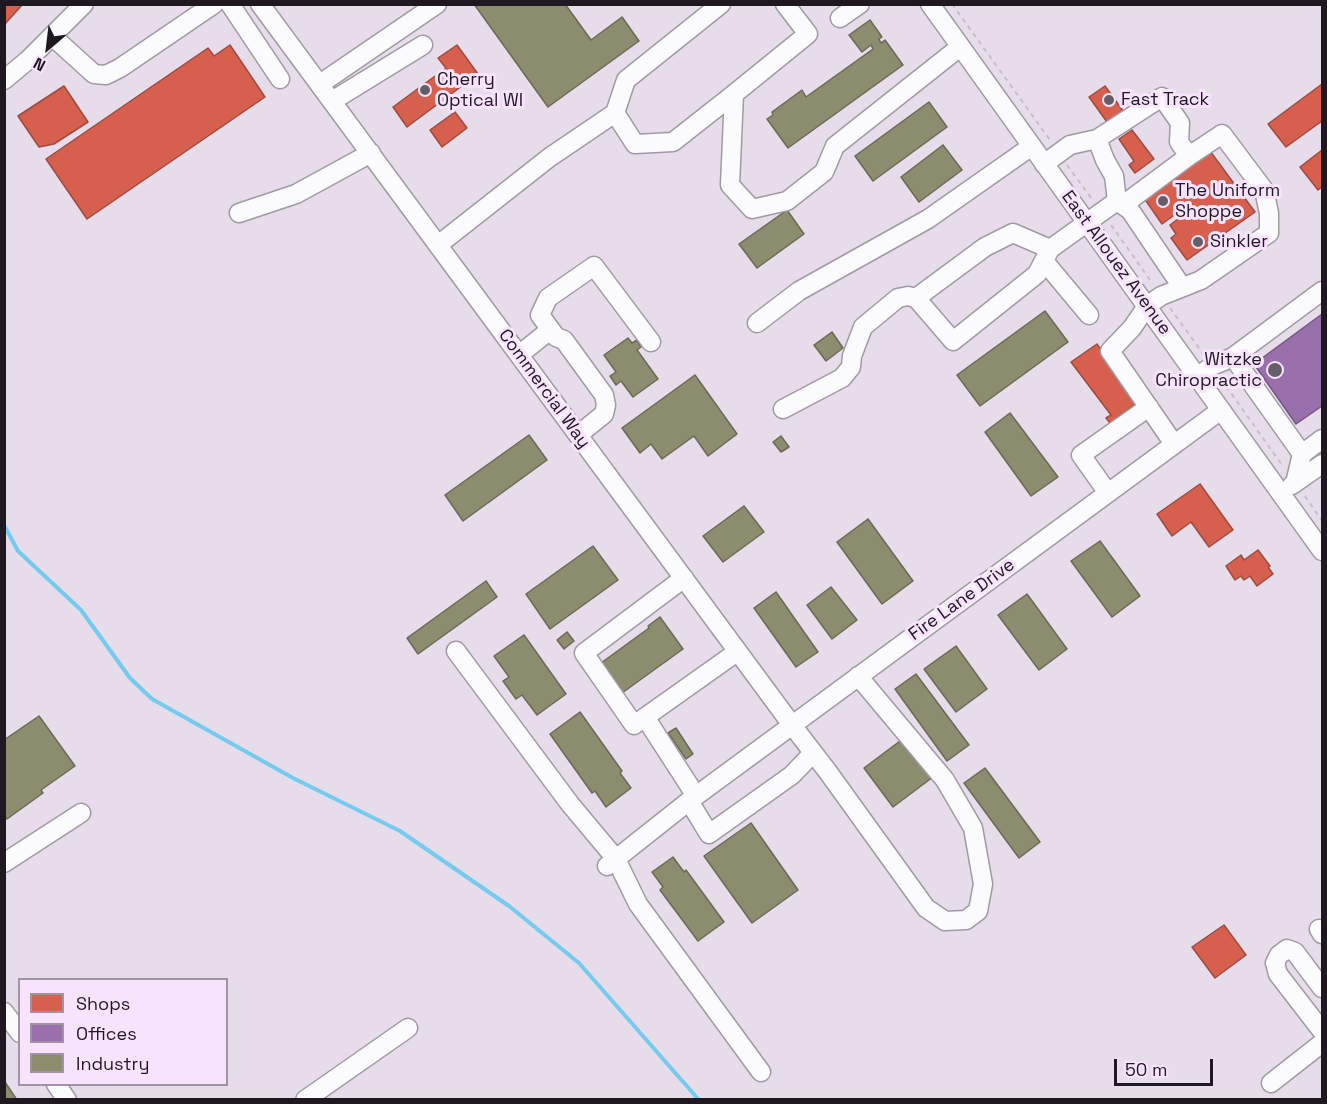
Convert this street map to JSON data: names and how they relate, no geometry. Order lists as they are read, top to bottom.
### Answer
{
  "streets": {
    "street": ["East Allouez Avenue", "Commercial Way", "Fire Lane Drive"]
  },
  "crossings": [
    ["East Allouez Avenue", "Fire Lane Drive"],
    ["Commercial Way", "Fire Lane Drive"]
  ],
  "places": [
    "Cherry Optical WI",
    "Fast Track",
    "The Uniform Shoppe",
    "Sinkler",
    "Witzke Chiropractic"
  ],
  "legend": ["Shops", "Offices", "Industry"],
  "scale_bar": "50 m",
  "north": "bottom left"
}
